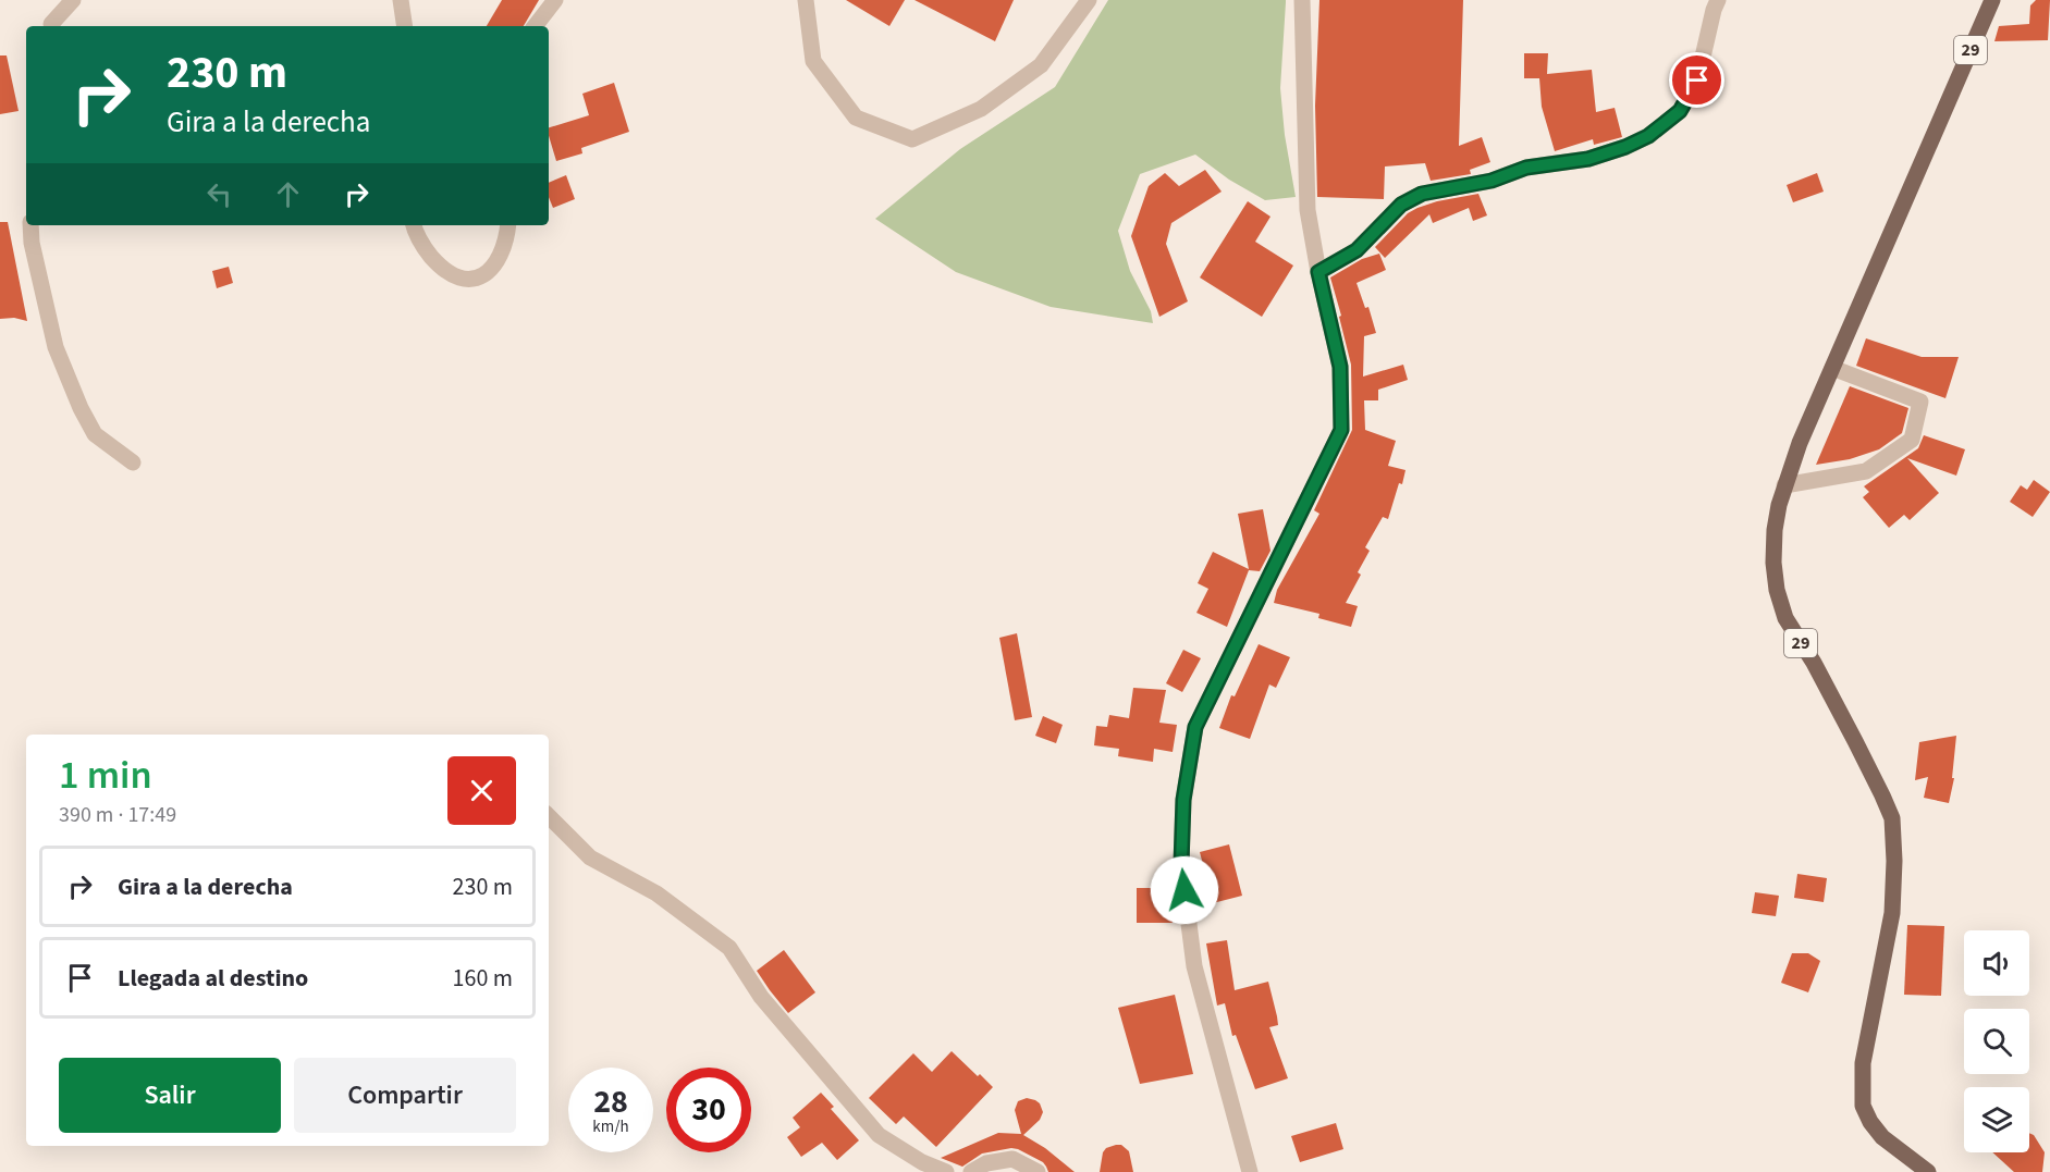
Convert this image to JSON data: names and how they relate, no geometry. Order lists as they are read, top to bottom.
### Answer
{
  "streets": {
    "main road": ["29"]
  },
  "page": {
    "turn": ["230 m", "Gira a la derecha"],
    "heading": ["1 min", "390 m · 17:49"],
    "list": [
      {
        "name": "Gira a la derecha",
        "value": "230 m"
      },
      {
        "name": "Llegada al destino",
        "value": "160 m"
      }
    ],
    "buttons": ["Salir", "Compartir"],
    "speed": "28 km/h",
    "limit": "30"
  }
}
